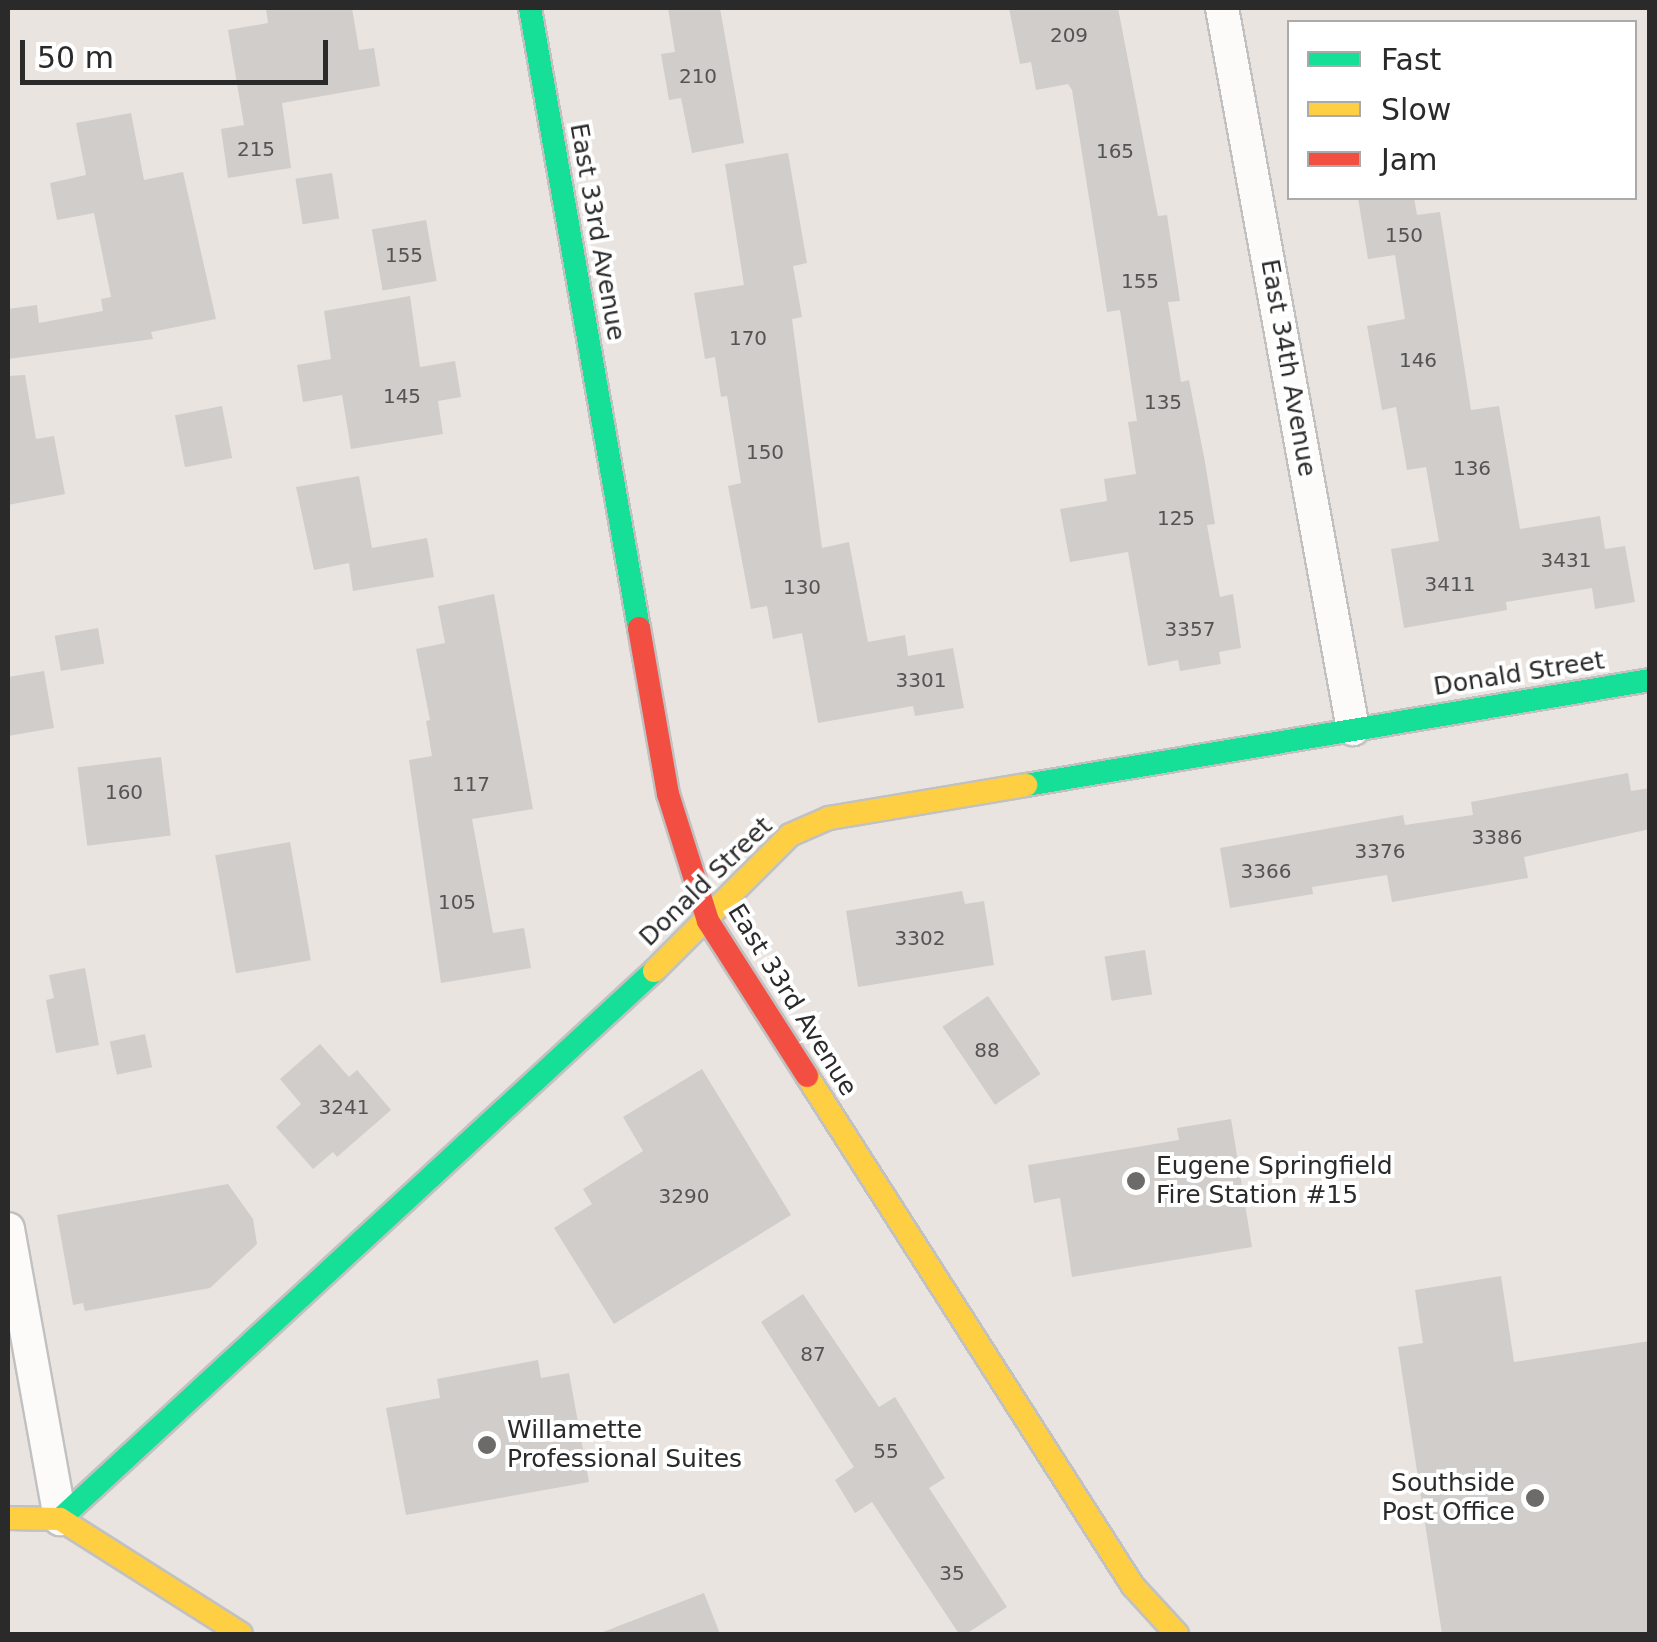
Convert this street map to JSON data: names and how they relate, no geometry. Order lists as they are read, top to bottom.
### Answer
{
  "streets": {
    "street": ["East 33rd Avenue", "East 34th Avenue", "Donald Street"]
  },
  "crossings": [
    ["East 33rd Avenue", "Donald Street"],
    ["East 34th Avenue", "Donald Street"]
  ],
  "places": ["Eugene Springfield Fire Station #15", "Willamette Professional Suites", "Southside Post Office"],
  "house_numbers": [
    "209",
    "210",
    "215",
    "165",
    "150",
    "155",
    "155",
    "170",
    "146",
    "145",
    "135",
    "150",
    "136",
    "125",
    "3431",
    "3411",
    "130",
    "3357",
    "3301",
    "117",
    "160",
    "3386",
    "3376",
    "3366",
    "105",
    "3302",
    "88",
    "3241",
    "3290",
    "87",
    "55",
    "35"
  ],
  "legend": ["Fast", "Slow", "Jam"],
  "scale_bar": "50 m"
}
